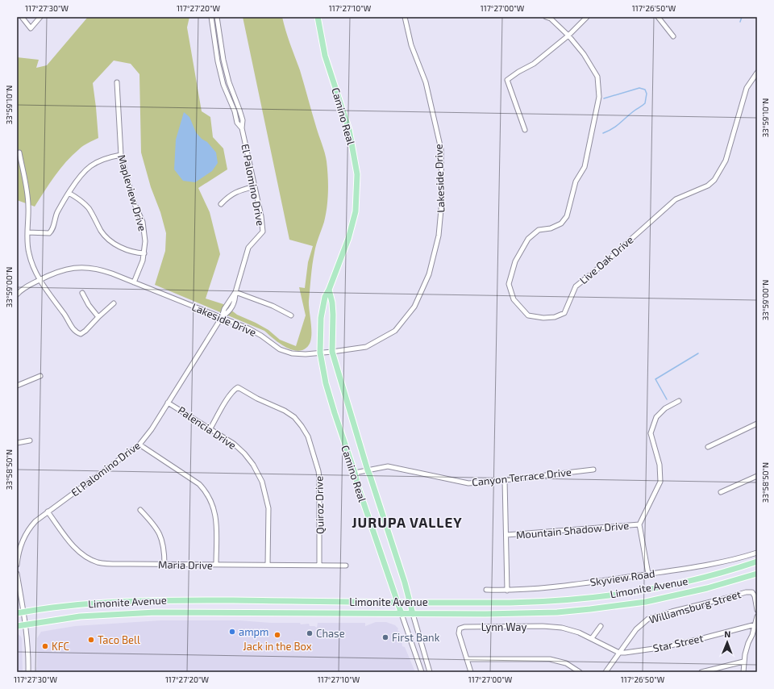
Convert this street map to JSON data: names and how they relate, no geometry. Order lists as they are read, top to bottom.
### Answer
{
  "streets": {
    "main road": ["Camino Real", "Limonite Avenue"],
    "street": [
      "Lakeside Drive",
      "El Palomino Drive",
      "Mapleview Drive",
      "Live Oak Drive",
      "Palencia Drive",
      "Canyon Terrace Drive",
      "Quiroz Drive",
      "Mountain Shadow Drive",
      "Maria Drive",
      "Skyview Road",
      "Williamsburg Street",
      "Lynn Way",
      "Star Street"
    ]
  },
  "crossings": [
    ["Camino Real", "Lakeside Drive"],
    ["Camino Real", "Canyon Terrace Drive"],
    ["Camino Real", "Limonite Avenue"],
    ["Lakeside Drive", "El Palomino Drive"],
    ["Lakeside Drive", "Mapleview Drive"],
    ["El Palomino Drive", "Palencia Drive"],
    ["El Palomino Drive", "Maria Drive"],
    ["Palencia Drive", "Quiroz Drive"],
    ["Palencia Drive", "Maria Drive"],
    ["Quiroz Drive", "Maria Drive"],
    ["Williamsburg Street", "Lynn Way"],
    ["Williamsburg Street", "Star Street"],
    ["Lynn Way", "Star Street"]
  ],
  "districts": ["JURUPA VALLEY"],
  "places": [
    "ampm",
    "Chase",
    "Jack in the Box",
    "First Bank",
    "Taco Bell",
    "KFC"
  ],
  "north": "top",
  "coordinates": [
    "117°27'30\"W",
    "117°27'20\"W",
    "117°27'10\"W",
    "117°27'00\"W",
    "117°26'50\"W",
    "33°59'10\"N",
    "33°59'00\"N",
    "33°58'50\"N"
  ]
}
